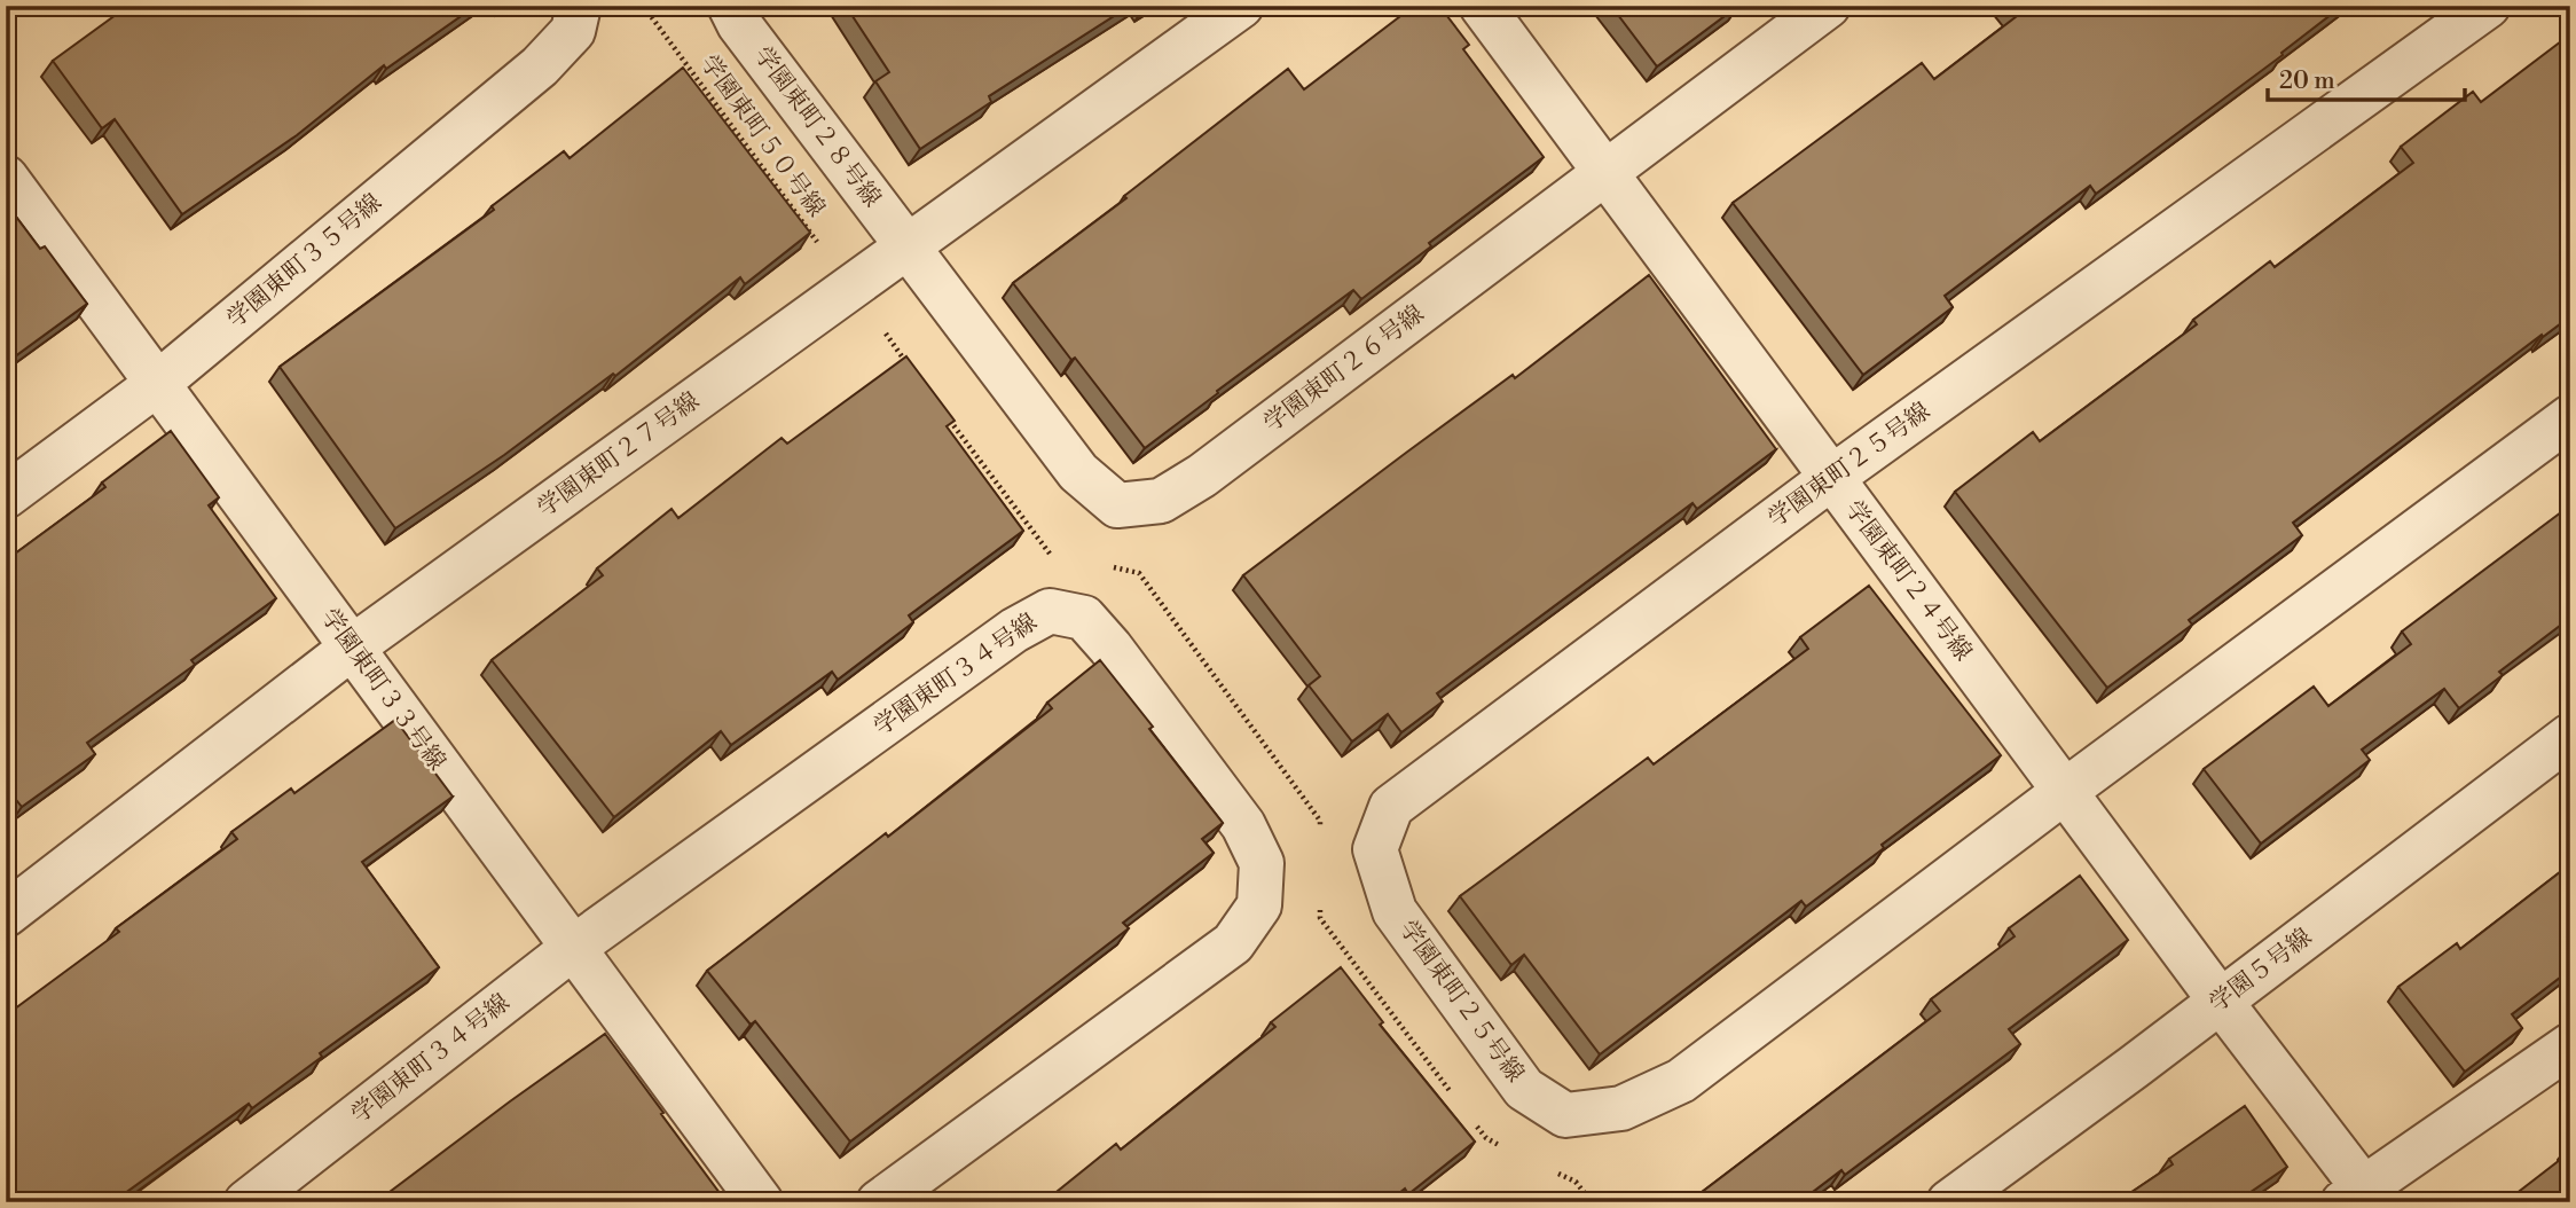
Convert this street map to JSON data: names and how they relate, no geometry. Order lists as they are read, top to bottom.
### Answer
{
  "streets": {
    "street": [
      "学園東町２８号線",
      "学園東町３５号線",
      "学園東町２６号線",
      "学園東町２７号線",
      "学園東町２５号線",
      "学園東町２４号線",
      "学園東町３４号線",
      "学園東町３３号線",
      "学園５号線"
    ],
    "path": ["学園東町５０号線"]
  },
  "crossings": [
    ["学園東町２８号線", "学園東町２６号線"],
    ["学園東町２８号線", "学園東町２７号線"],
    ["学園東町５０号線", "学園東町２７号線"],
    ["学園東町３５号線", "学園東町３３号線"],
    ["学園東町２６号線", "学園東町２７号線"],
    ["学園東町２６号線", "学園東町２４号線"],
    ["学園東町２７号線", "学園東町３３号線"],
    ["学園東町２５号線", "学園東町２４号線"],
    ["学園東町２４号線", "学園５号線"],
    ["学園東町３４号線", "学園東町３３号線"]
  ],
  "scale_bar": "20 m"
}
